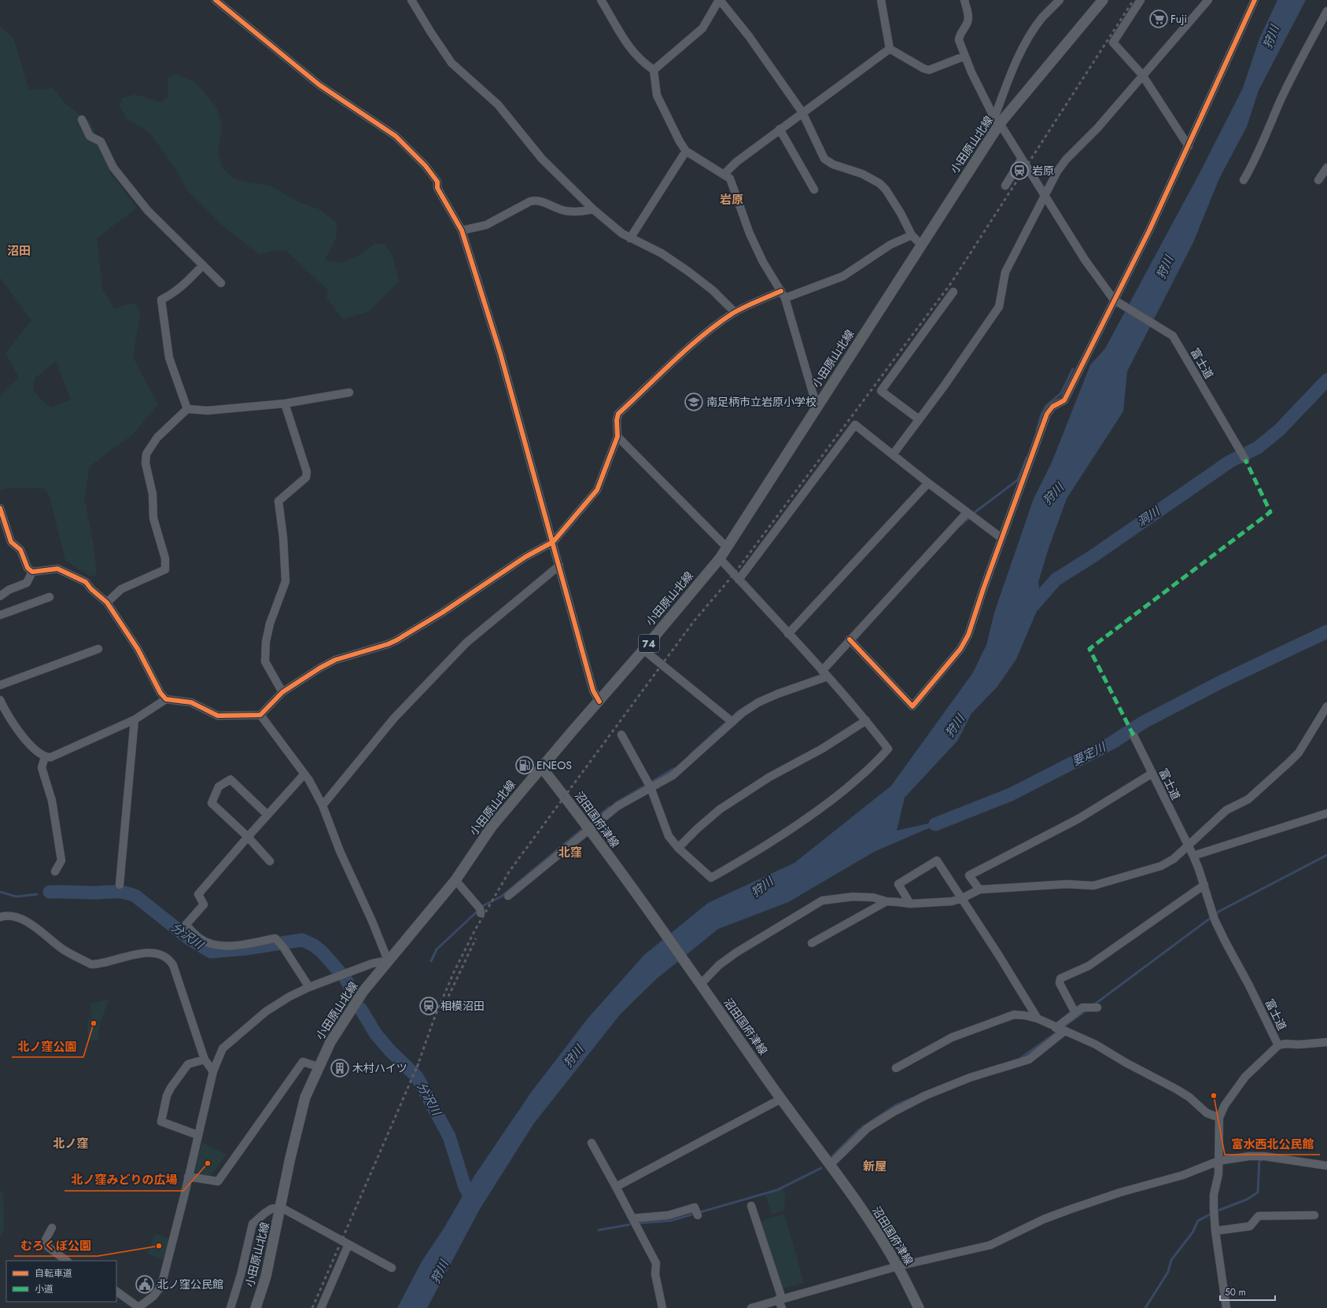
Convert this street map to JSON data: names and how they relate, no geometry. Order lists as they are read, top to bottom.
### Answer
{
  "streets": {
    "main road": ["小田原山北線", "74", "沼田国府津線"],
    "street": ["富士道"]
  },
  "crossings": [
    ["小田原山北線", "富士道"],
    ["小田原山北線", "沼田国府津線"]
  ],
  "districts": [
    "岩原",
    "沼田",
    "北窪",
    "北ノ窪",
    "新屋"
  ],
  "water": [
    "狩川",
    "洞川",
    "要定川",
    "分沢川"
  ],
  "places": {
    "supermarket": ["Fuji"],
    "station": ["岩原", "相模沼田"],
    "school or university": ["南足柄市立岩原小学校"],
    "fuel station": ["ENEOS"],
    "other": [
      "北ノ窪公園",
      "富水西北公民館",
      "北ノ窪みどりの広場",
      "むろくぼ公園"
    ],
    "building": ["木村ハイツ"],
    "public building": ["北ノ窪公民館"]
  },
  "legend": ["自転車道", "小道"],
  "scale_bar": "50 m"
}
